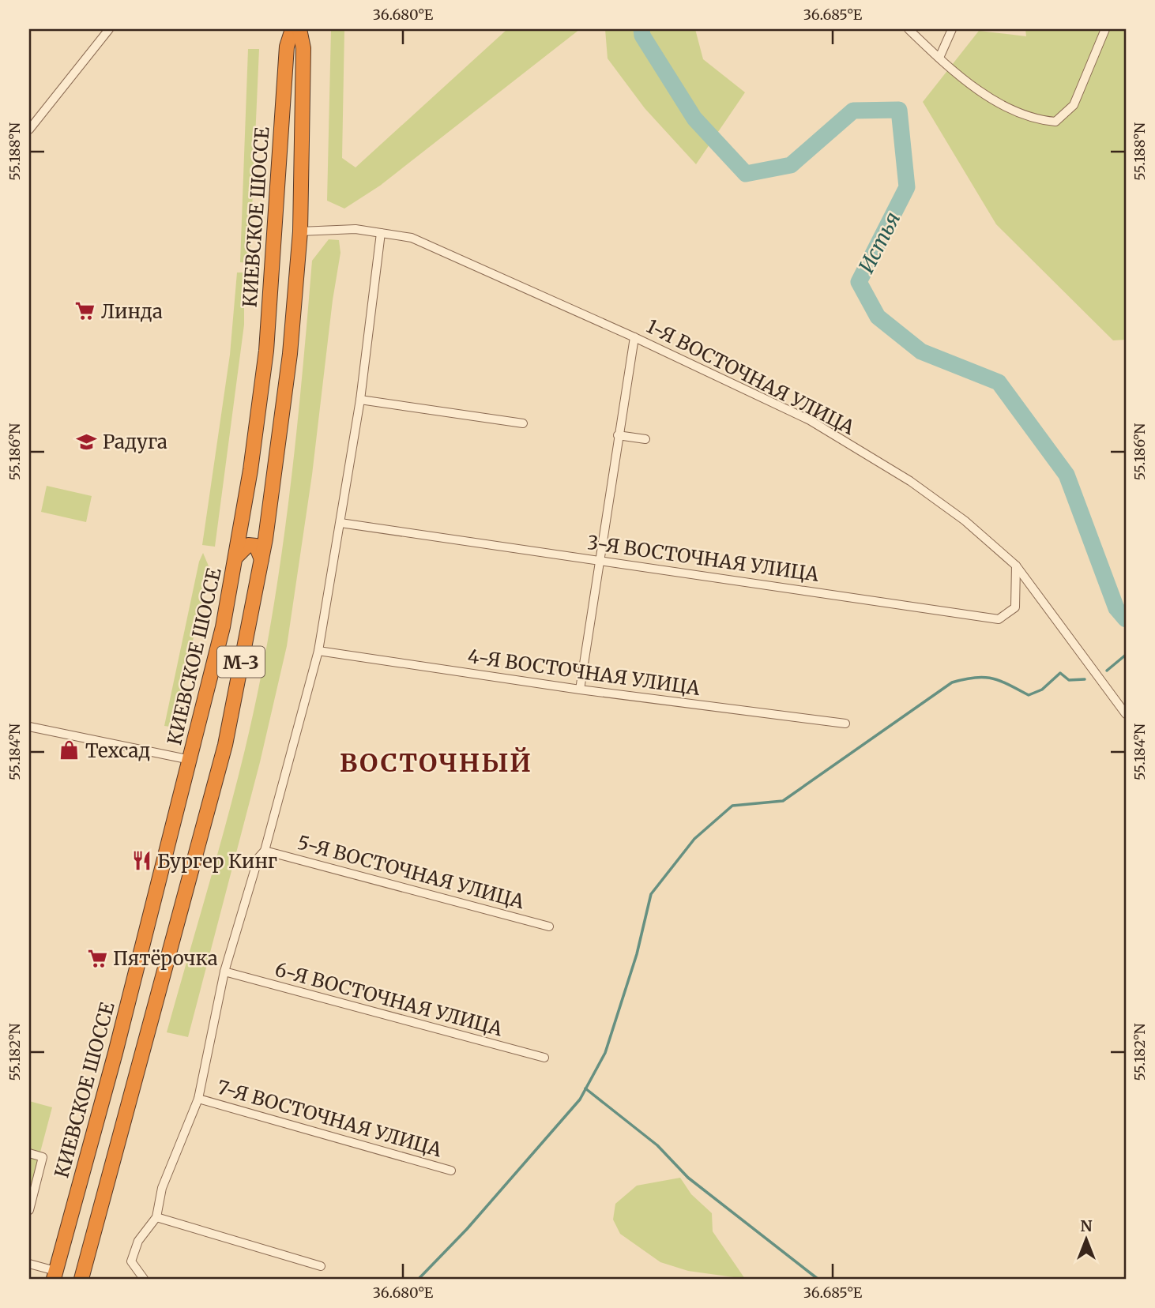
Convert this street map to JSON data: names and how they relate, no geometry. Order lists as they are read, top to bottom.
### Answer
{
  "streets": {
    "highway": ["КИЕВСКОЕ ШОССЕ", "М-3"],
    "street": [
      "1-Я ВОСТОЧНАЯ УЛИЦА",
      "3-Я ВОСТОЧНАЯ УЛИЦА",
      "4-Я ВОСТОЧНАЯ УЛИЦА",
      "5-Я ВОСТОЧНАЯ УЛИЦА",
      "6-Я ВОСТОЧНАЯ УЛИЦА",
      "7-Я ВОСТОЧНАЯ УЛИЦА"
    ]
  },
  "crossings": [
    ["КИЕВСКОЕ ШОССЕ", "1-Я ВОСТОЧНАЯ УЛИЦА"],
    ["1-Я ВОСТОЧНАЯ УЛИЦА", "3-Я ВОСТОЧНАЯ УЛИЦА"]
  ],
  "districts": ["ВОСТОЧНЫЙ"],
  "water": ["Истья"],
  "places": {
    "supermarket": ["Линда", "Пятёрочка"],
    "school or university": ["Радуга"],
    "shop": ["Техсад"],
    "restaurant": ["Бургер Кинг"]
  },
  "north": "top",
  "coordinates": [
    "36.680°E",
    "36.685°E",
    "55.188°N",
    "55.186°N",
    "55.184°N",
    "55.182°N"
  ]
}
